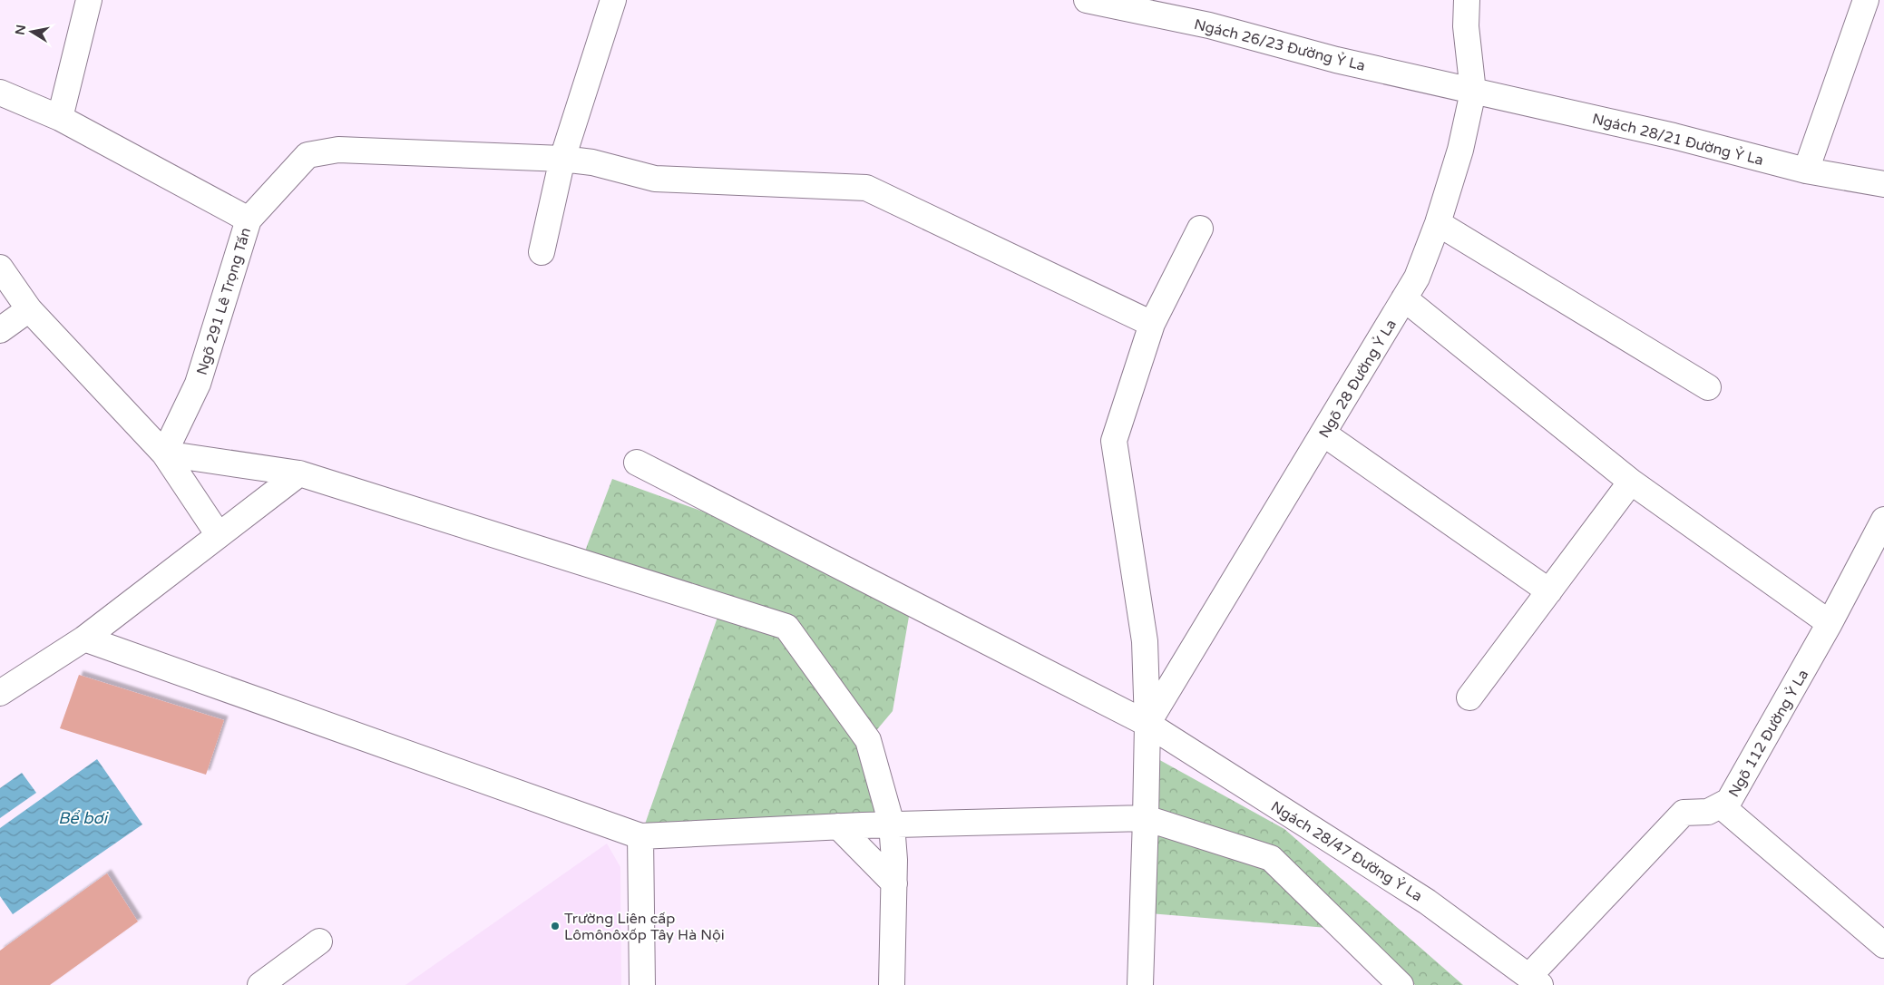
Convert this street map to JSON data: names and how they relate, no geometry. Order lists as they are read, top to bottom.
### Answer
{
  "streets": {
    "street": [
      "Ngách 26/23 Đường Ỷ La",
      "Ngách 28/21 Đường Ỷ La",
      "Ngõ 291 Lê Trọng Tấn",
      "Ngõ 28 Đường Ỷ La",
      "Ngõ 112 Đường Ỷ La",
      "Ngách 28/47 Đường Ỷ La"
    ]
  },
  "crossings": [
    ["Ngách 26/23 Đường Ỷ La", "Ngách 28/21 Đường Ỷ La"],
    ["Ngách 26/23 Đường Ỷ La", "Ngõ 28 Đường Ỷ La"],
    ["Ngách 28/21 Đường Ỷ La", "Ngõ 28 Đường Ỷ La"],
    ["Ngõ 28 Đường Ỷ La", "Ngách 28/47 Đường Ỷ La"],
    ["Ngõ 112 Đường Ỷ La", "Ngách 28/47 Đường Ỷ La"]
  ],
  "water": ["Bể bơi"],
  "places": ["Trường Liên cấp Lômônôxốp Tây Hà Nội"],
  "north": "left"
}
